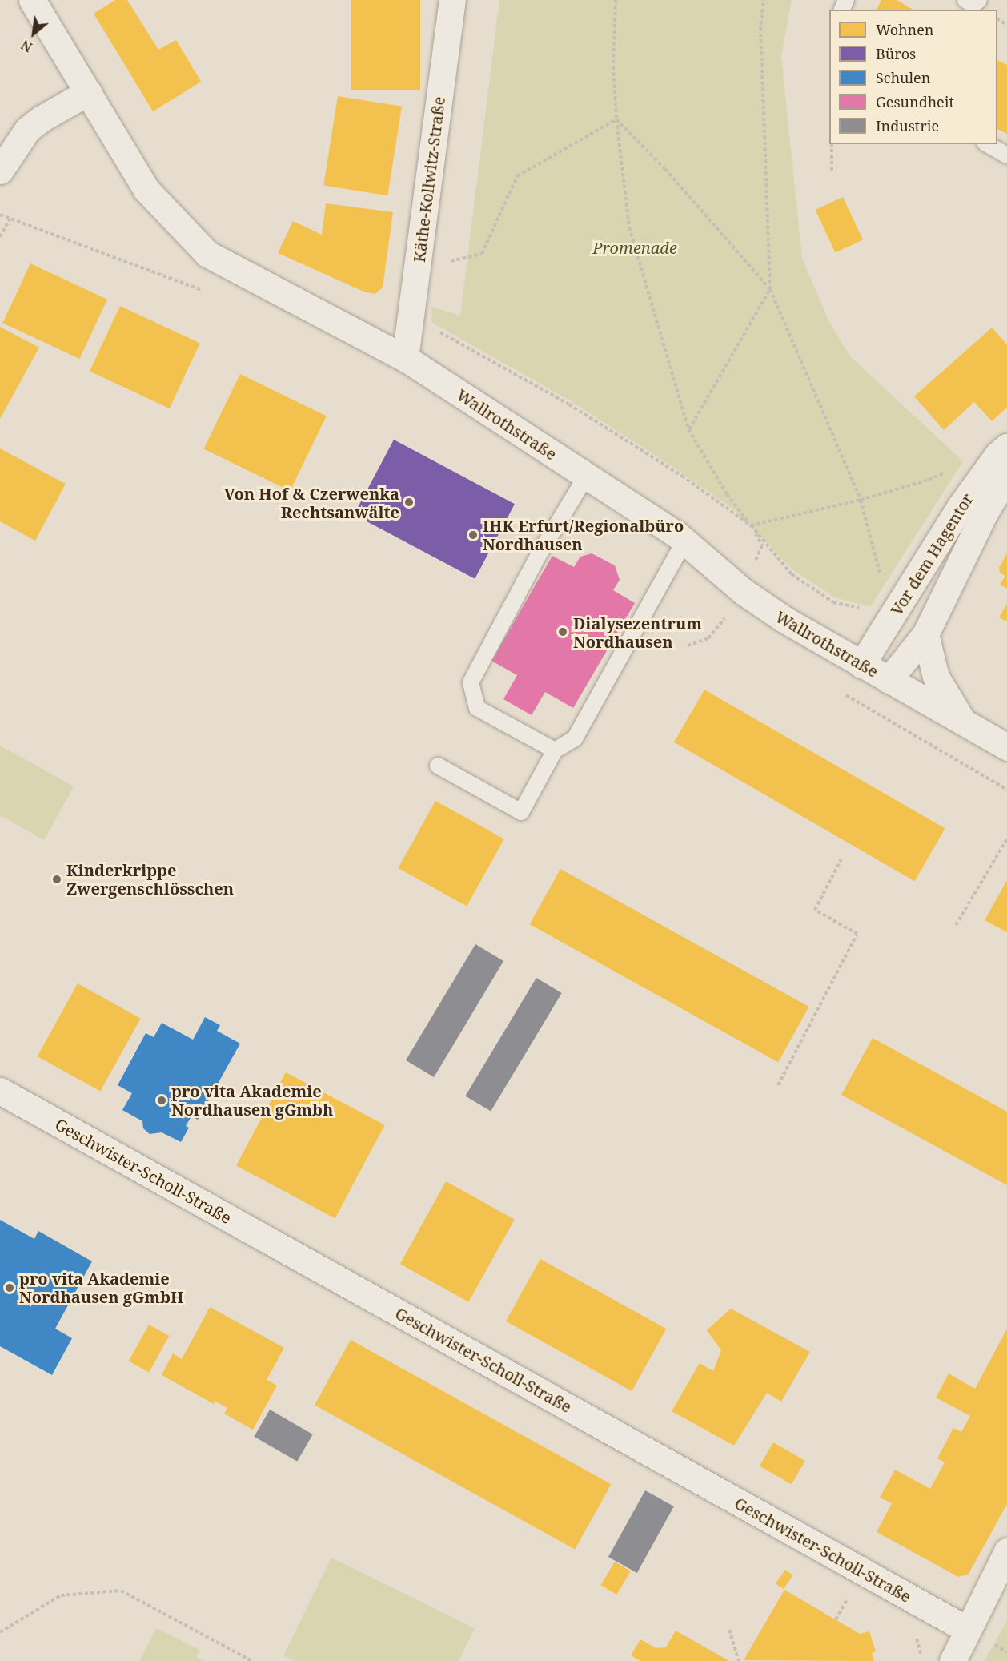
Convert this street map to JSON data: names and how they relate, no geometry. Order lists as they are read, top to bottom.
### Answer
{
  "streets": {
    "street": [
      "Käthe-Kollwitz-Straße",
      "Wallrothstraße",
      "Vor dem Hagentor",
      "Geschwister-Scholl-Straße"
    ]
  },
  "crossings": [
    ["Käthe-Kollwitz-Straße", "Wallrothstraße"],
    ["Wallrothstraße", "Vor dem Hagentor"]
  ],
  "parks": ["Promenade"],
  "places": [
    "Von Hof & Czerwenka Rechtsanwälte",
    "IHK Erfurt/Regionalbüro Nordhausen",
    "Dialysezentrum Nordhausen",
    "Kinderkrippe Zwergenschlösschen",
    "pro vita Akademie Nordhausen gGmbh",
    "pro vita Akademie Nordhausen gGmbH"
  ],
  "legend": [
    "Wohnen",
    "Büros",
    "Schulen",
    "Gesundheit",
    "Industrie"
  ],
  "north": "bottom left"
}
